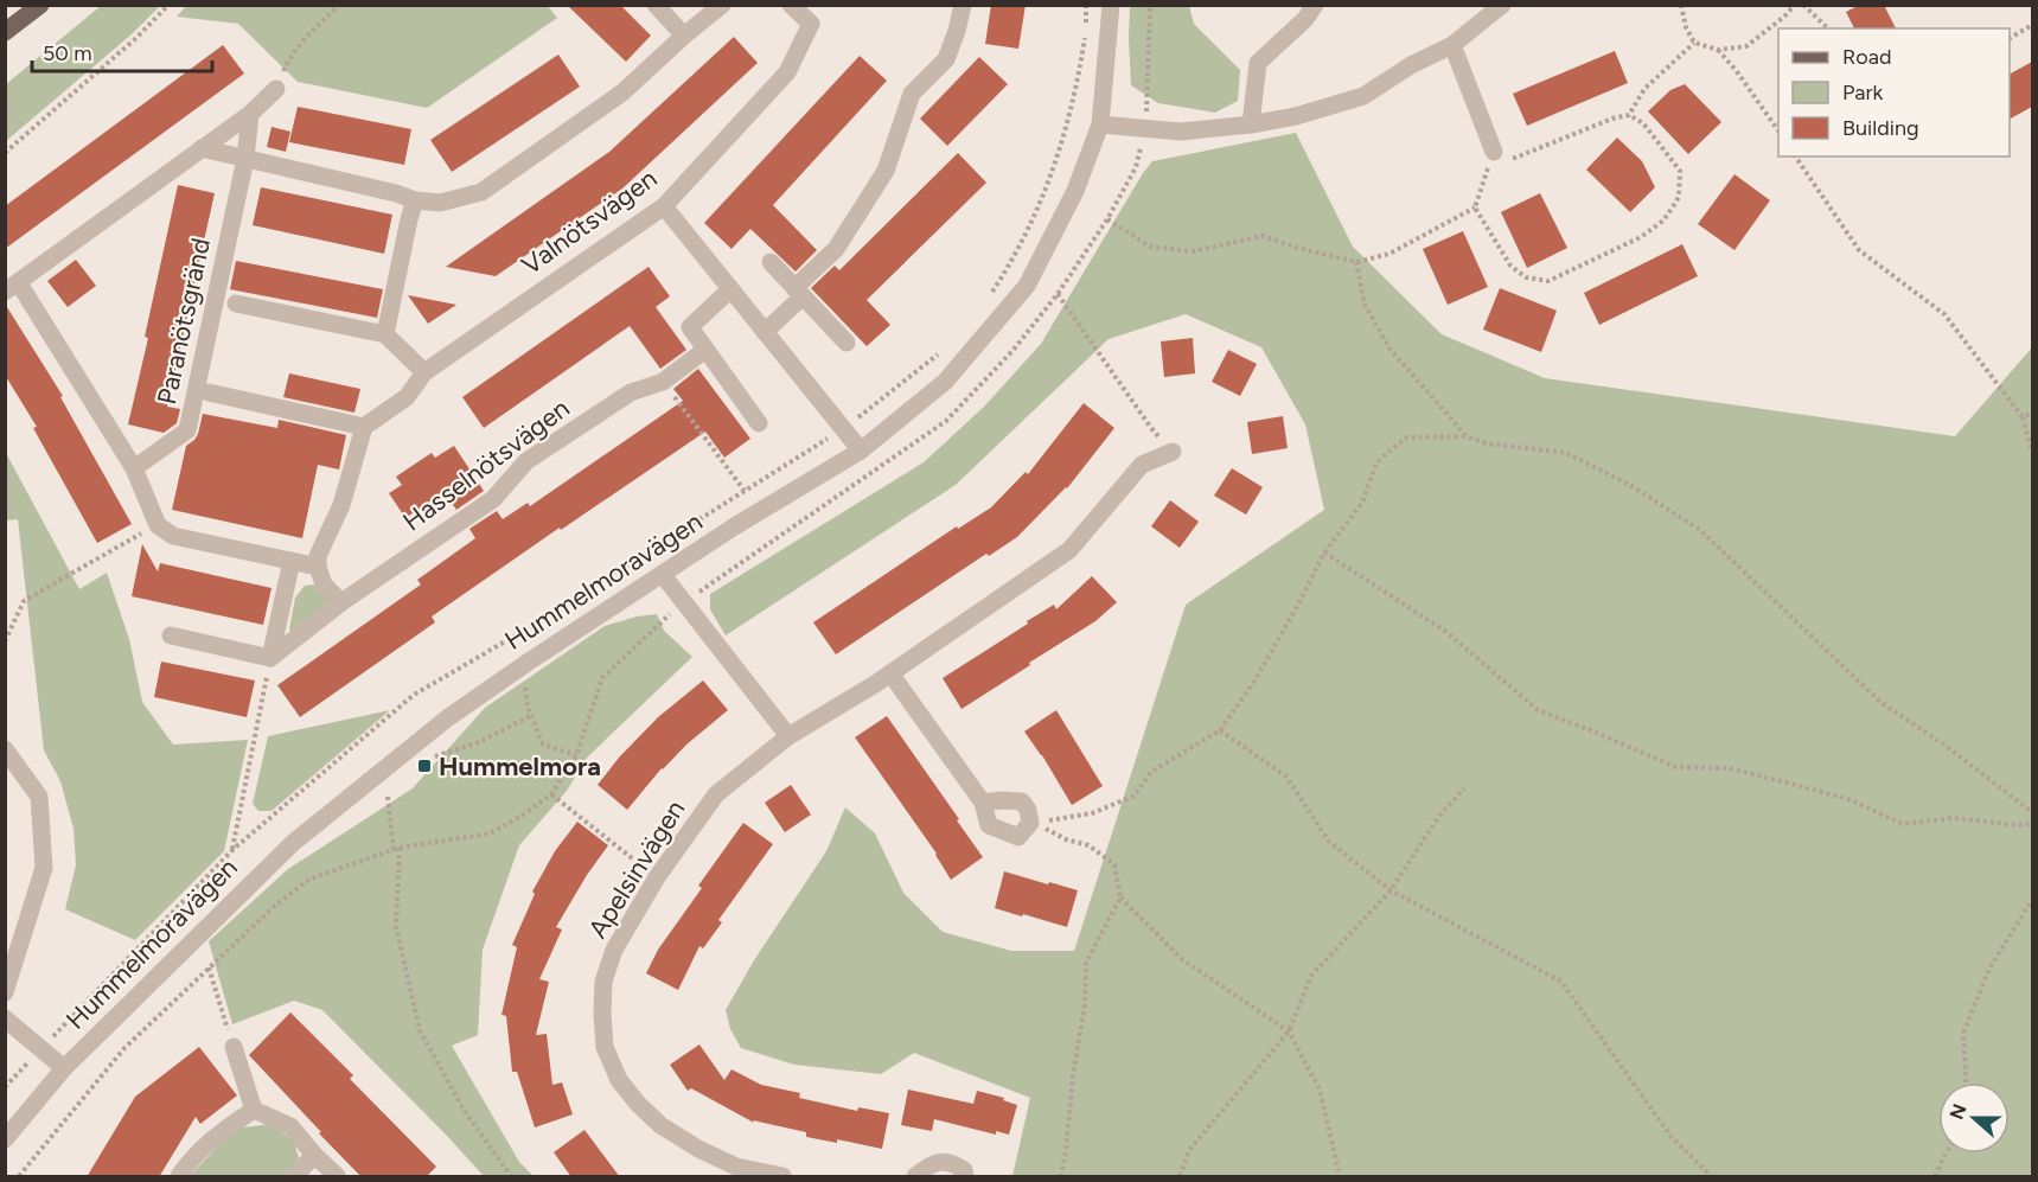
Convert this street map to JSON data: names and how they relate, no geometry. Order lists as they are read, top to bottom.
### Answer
{
  "streets": {
    "street": [
      "Valnötsvägen",
      "Paranötsgränd",
      "Hasselnötsvägen",
      "Hummelmoravägen",
      "Apelsinvägen"
    ]
  },
  "crossings": [
    ["Valnötsvägen", "Paranötsgränd"]
  ],
  "places": {
    "transit": ["Hummelmora"]
  },
  "legend": ["Road", "Park", "Building"],
  "scale_bar": "50 m",
  "north": "left"
}
